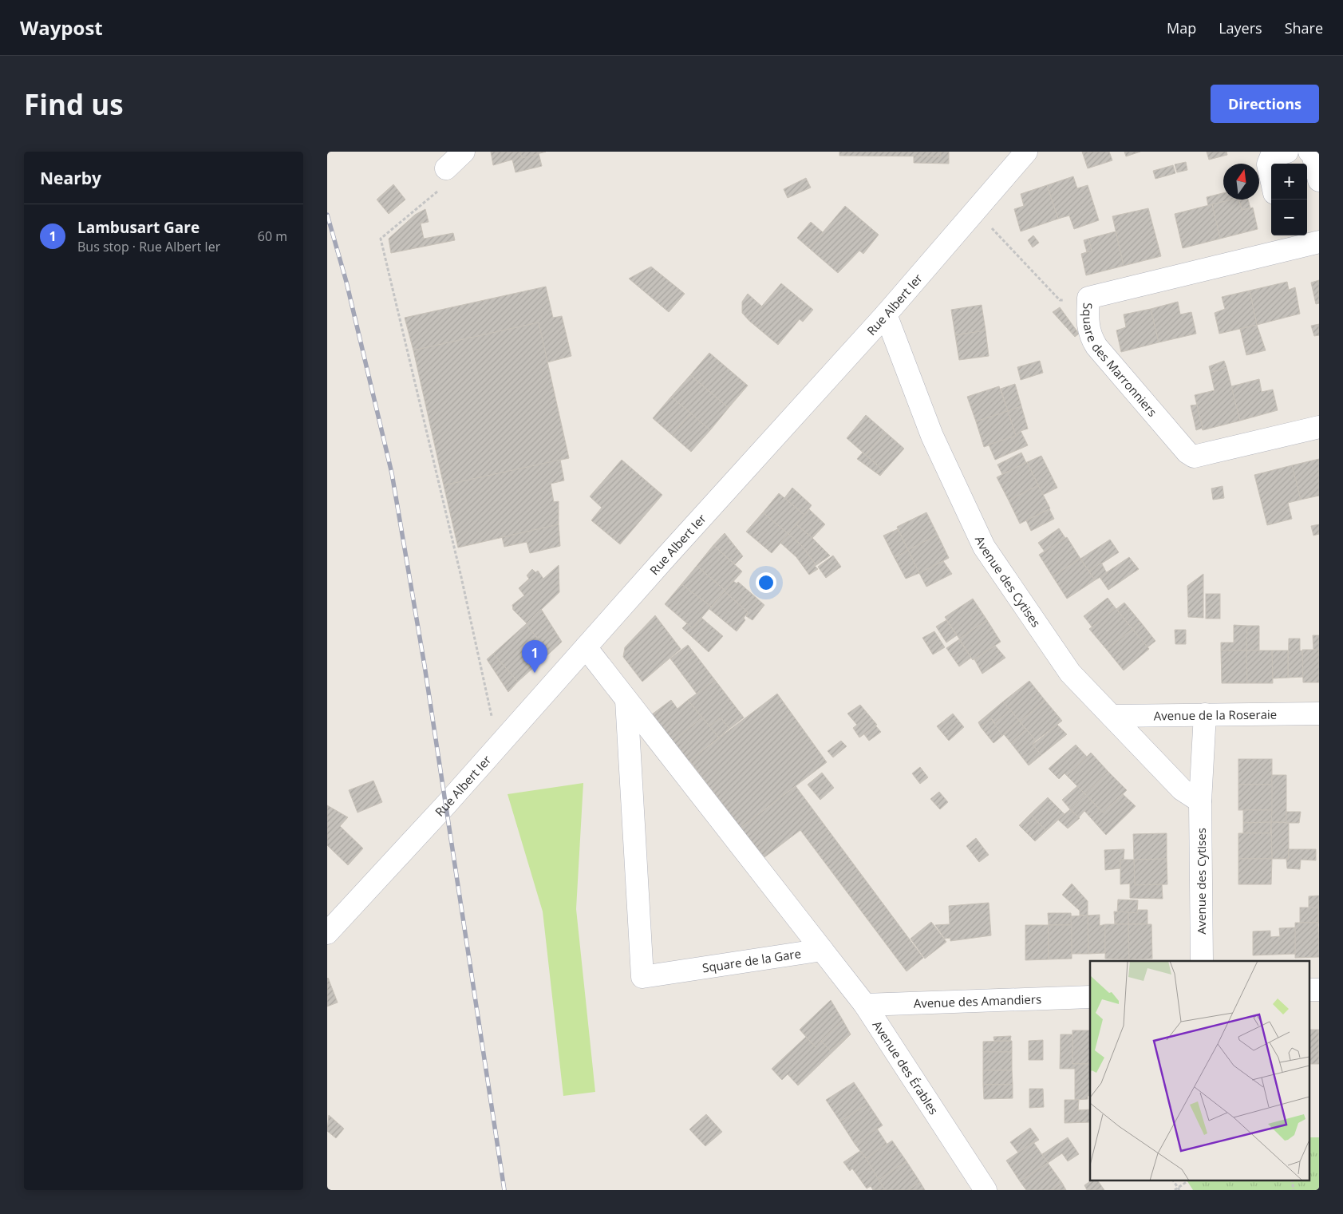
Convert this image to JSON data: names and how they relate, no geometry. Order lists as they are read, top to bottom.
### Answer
{
  "streets": {
    "street": [
      "Rue Albert Ier",
      "Square des Marronniers",
      "Avenue des Cytises",
      "Avenue de la Roseraie",
      "Square de la Gare",
      "Avenue des Amandiers",
      "Avenue des Érables"
    ]
  },
  "crossings": [
    ["Rue Albert Ier", "Avenue des Cytises"],
    ["Rue Albert Ier", "Square de la Gare"],
    ["Avenue des Cytises", "Avenue de la Roseraie"],
    ["Square de la Gare", "Avenue des Érables"],
    ["Avenue des Amandiers", "Avenue des Érables"]
  ],
  "north": "top",
  "page": {
    "header": "Waypost",
    "nav": ["Map", "Layers", "Share"],
    "buttons": "Directions",
    "title": "Find us",
    "heading": "Nearby",
    "map_buttons": ["+", "−"],
    "list": [
      {
        "mark": "1",
        "name": "Lambusart Gare",
        "note": "Bus stop · Rue Albert Ier",
        "value": "60 m"
      }
    ],
    "pins": "1"
  }
}
